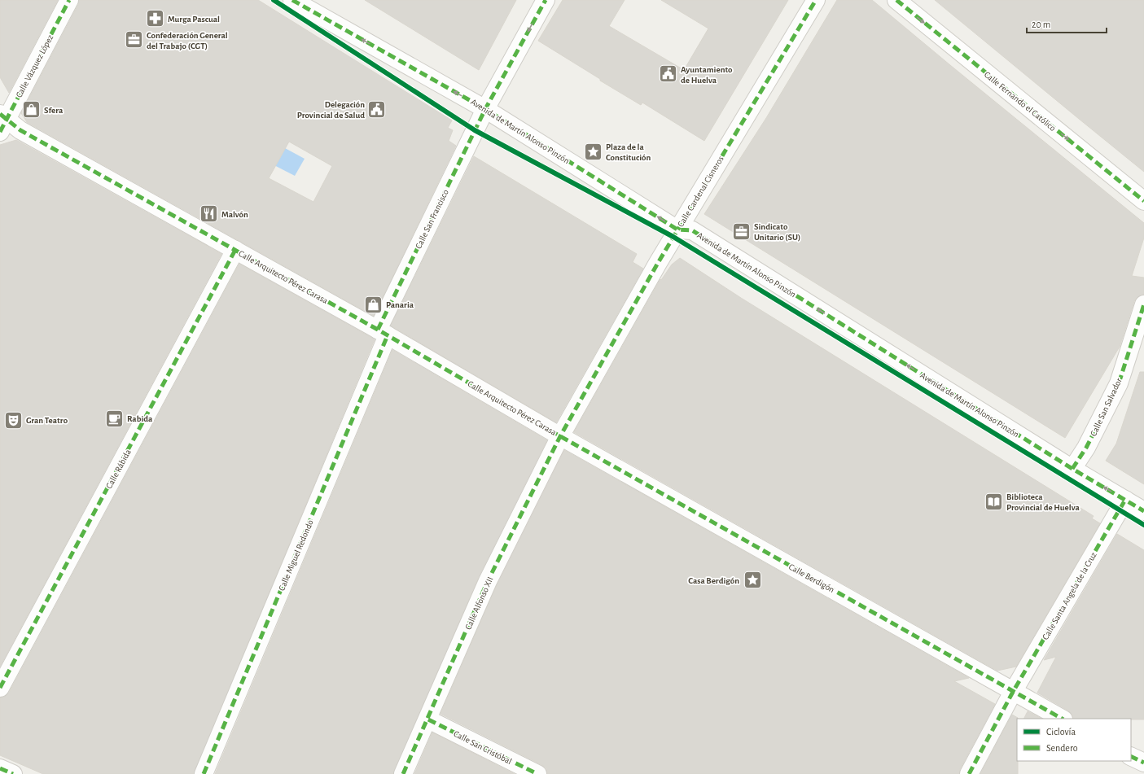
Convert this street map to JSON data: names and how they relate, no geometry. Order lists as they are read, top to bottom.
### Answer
{
  "streets": {
    "street": [
      "Calle Vázquez López",
      "Calle Fernando el Católico",
      "Avenida de Martín Alonso Pinzón",
      "Calle Cardenal Cisneros",
      "Calle San Francisco",
      "Calle Arquitecto Pérez Carasa",
      "Calle San Salvador",
      "Calle Rábida",
      "Calle Miguel Redondo",
      "Calle Berdigón",
      "Calle Santa Angela de la Cruz",
      "Calle Alfonso XII",
      "Calle San Cristóbal"
    ]
  },
  "crossings": [
    ["Calle Vázquez López", "Calle Arquitecto Pérez Carasa"],
    ["Avenida de Martín Alonso Pinzón", "Calle Cardenal Cisneros"],
    ["Avenida de Martín Alonso Pinzón", "Calle San Francisco"],
    ["Avenida de Martín Alonso Pinzón", "Calle San Salvador"],
    ["Avenida de Martín Alonso Pinzón", "Calle Santa Angela de la Cruz"],
    ["Calle Cardenal Cisneros", "Calle Arquitecto Pérez Carasa"],
    ["Calle Cardenal Cisneros", "Calle Berdigón"],
    ["Calle Cardenal Cisneros", "Calle Alfonso XII"],
    ["Calle San Francisco", "Calle Arquitecto Pérez Carasa"],
    ["Calle San Francisco", "Calle Miguel Redondo"],
    ["Calle Arquitecto Pérez Carasa", "Calle Rábida"],
    ["Calle Arquitecto Pérez Carasa", "Calle Miguel Redondo"],
    ["Calle Arquitecto Pérez Carasa", "Calle Berdigón"],
    ["Calle Arquitecto Pérez Carasa", "Calle Alfonso XII"],
    ["Calle Berdigón", "Calle Santa Angela de la Cruz"],
    ["Calle Berdigón", "Calle Alfonso XII"],
    ["Calle Alfonso XII", "Calle San Cristóbal"]
  ],
  "one_way": ["Calle Fernando el Católico", "Avenida de Martín Alonso Pinzón"],
  "places": {
    "pharmacy": ["Murga Pascual"],
    "office": ["Confederación General del Trabajo (CGT)", "Sindicato Unitario (SU)"],
    "public building": ["Ayuntamiento de Huelva", "Delegación Provincial de Salud"],
    "shop": ["Sfera", "Panaria"],
    "place": ["Plaza de la Constitución", "Casa Berdigón"],
    "restaurant": ["Malvón"],
    "cafe": ["Rabida"],
    "theatre": ["Gran Teatro"],
    "library": ["Biblioteca Provincial de Huelva"]
  },
  "legend": ["Ciclovía", "Sendero"],
  "scale_bar": "20 m"
}
